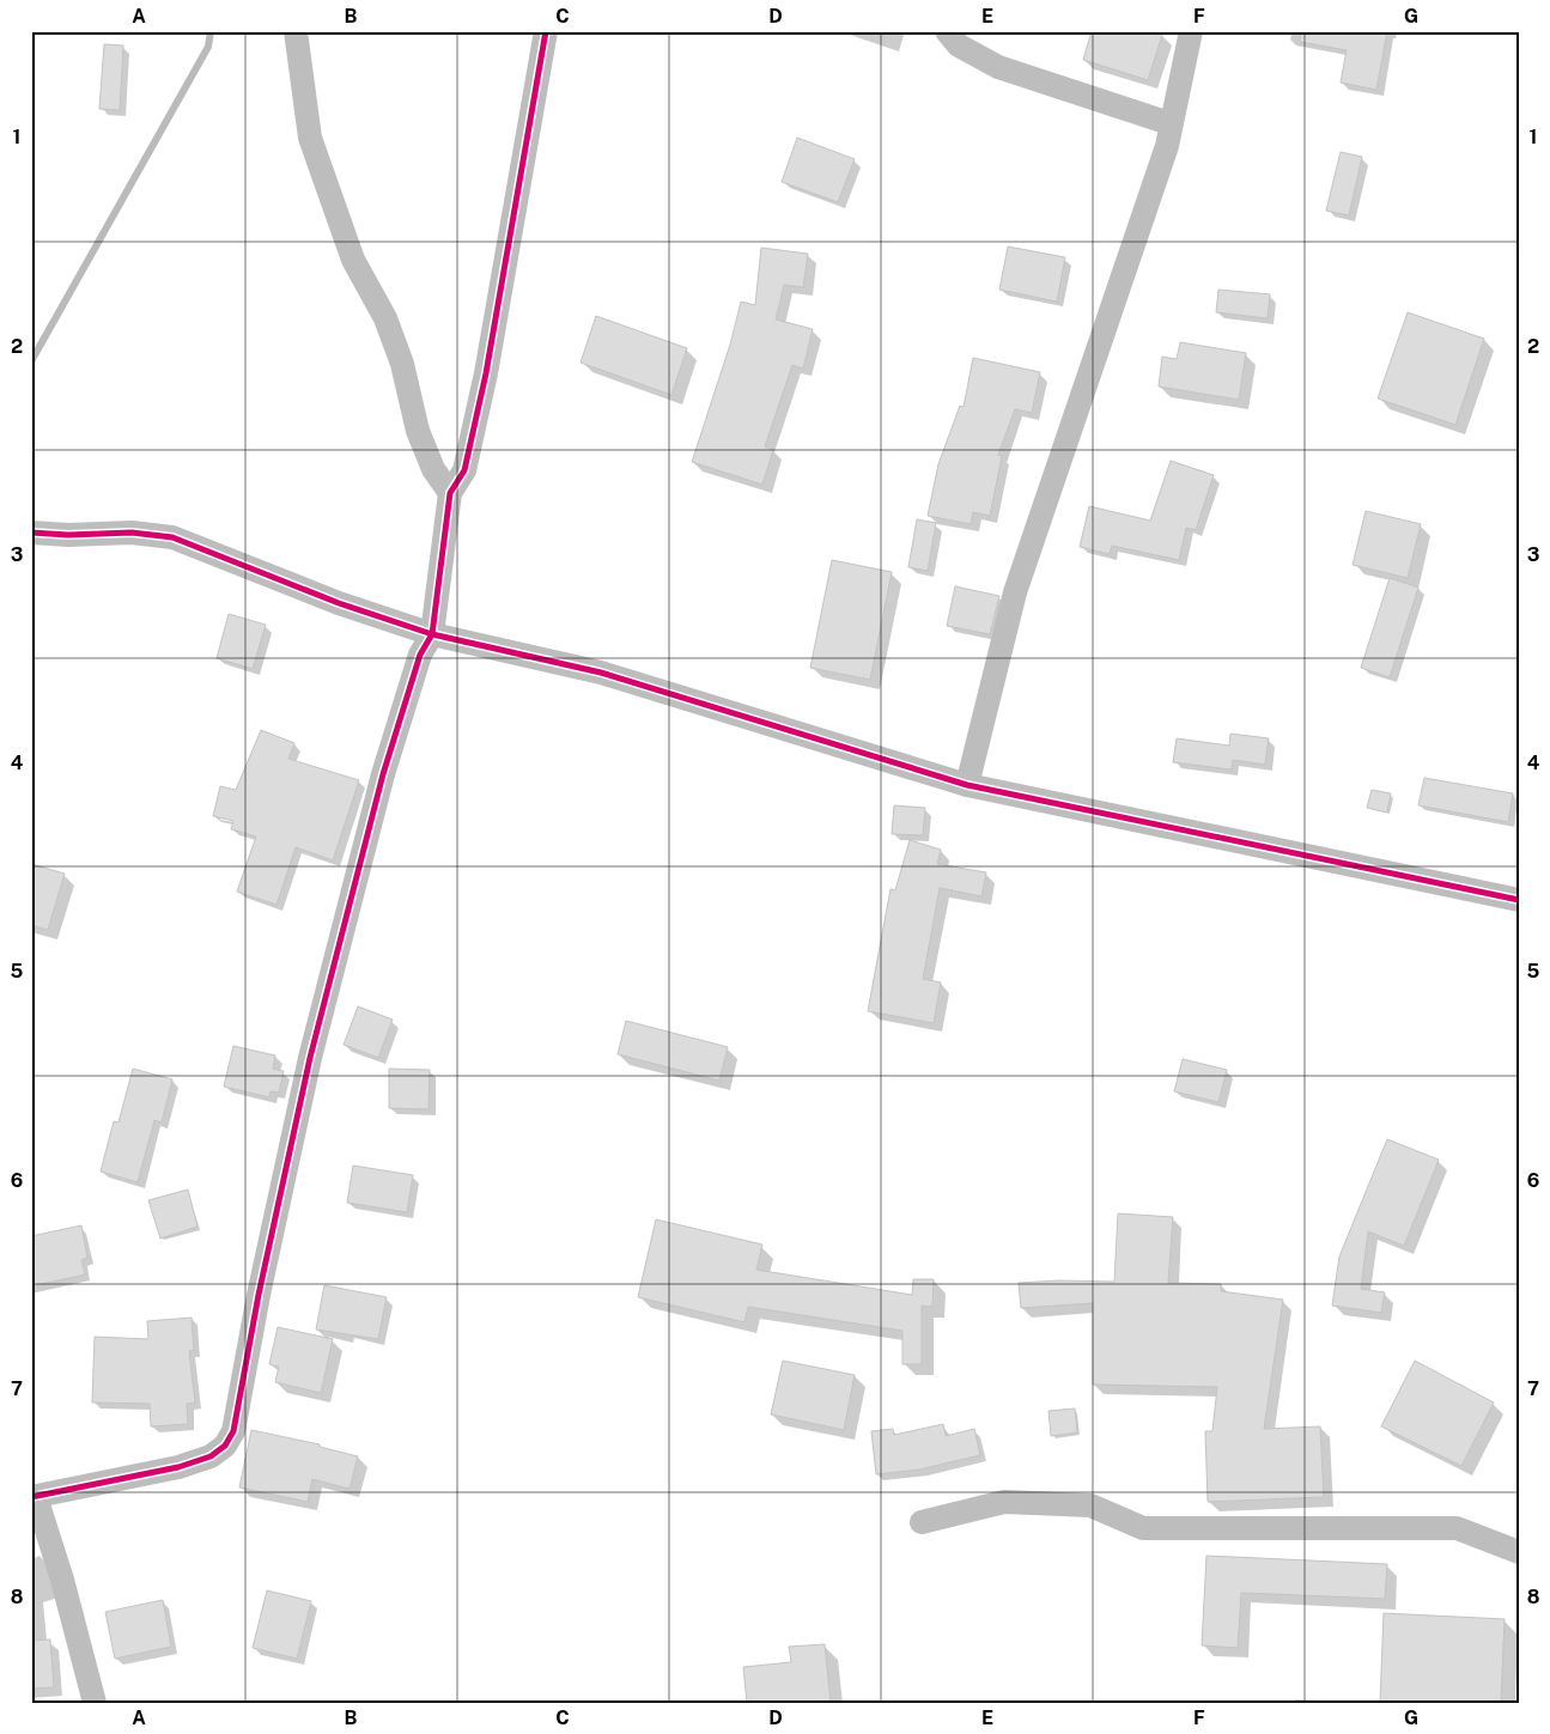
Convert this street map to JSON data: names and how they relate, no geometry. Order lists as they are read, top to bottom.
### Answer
{
  "grid": {
    "columns": [
      "A",
      "B",
      "C",
      "D",
      "E",
      "F",
      "G"
    ],
    "rows": [
      "1",
      "2",
      "3",
      "4",
      "5",
      "6",
      "7",
      "8"
    ]
  }
}
